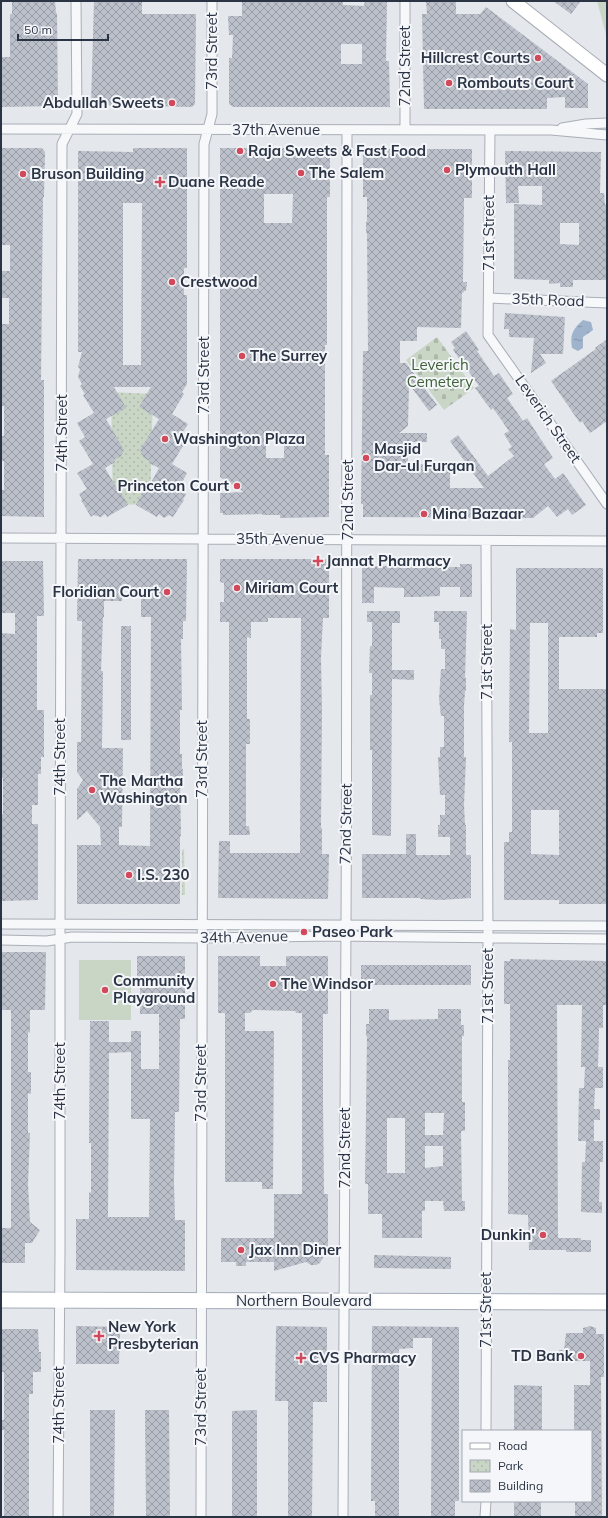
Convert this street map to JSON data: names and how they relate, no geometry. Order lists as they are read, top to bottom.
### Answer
{
  "streets": {
    "main road": ["Northern Boulevard"],
    "street": [
      "73rd Street",
      "72nd Street",
      "37th Avenue",
      "71st Street",
      "35th Road",
      "Leverich Street",
      "74th Street",
      "35th Avenue",
      "34th Avenue"
    ]
  },
  "crossings": [
    ["73rd Street", "37th Avenue"],
    ["73rd Street", "35th Avenue"],
    ["73rd Street", "34th Avenue"],
    ["73rd Street", "Northern Boulevard"],
    ["72nd Street", "37th Avenue"],
    ["72nd Street", "35th Avenue"],
    ["72nd Street", "34th Avenue"],
    ["72nd Street", "Northern Boulevard"],
    ["37th Avenue", "71st Street"],
    ["37th Avenue", "74th Street"],
    ["71st Street", "35th Road"],
    ["71st Street", "Leverich Street"],
    ["71st Street", "35th Avenue"],
    ["71st Street", "34th Avenue"],
    ["71st Street", "Northern Boulevard"],
    ["74th Street", "35th Avenue"],
    ["74th Street", "34th Avenue"],
    ["74th Street", "Northern Boulevard"]
  ],
  "parks": ["Leverich Cemetery"],
  "places": {
    "other": [
      "Hillcrest Courts",
      "Rombouts Court",
      "Abdullah Sweets",
      "Raja Sweets & Fast Food",
      "Plymouth Hall",
      "The Salem",
      "Bruson Building",
      "Crestwood",
      "The Surrey",
      "Washington Plaza",
      "Masjid Dar-ul Furqan",
      "Princeton Court",
      "Mina Bazaar",
      "Miriam Court",
      "Floridian Court",
      "The Martha Washington",
      "I.S. 230",
      "Paseo Park",
      "The Windsor",
      "Community Playground",
      "Dunkin'",
      "Jax Inn Diner",
      "TD Bank"
    ],
    "health": [
      "Duane Reade",
      "Jannat Pharmacy",
      "New York Presbyterian",
      "CVS Pharmacy"
    ]
  },
  "legend": ["Road", "Park", "Building"],
  "scale_bar": "50 m"
}
